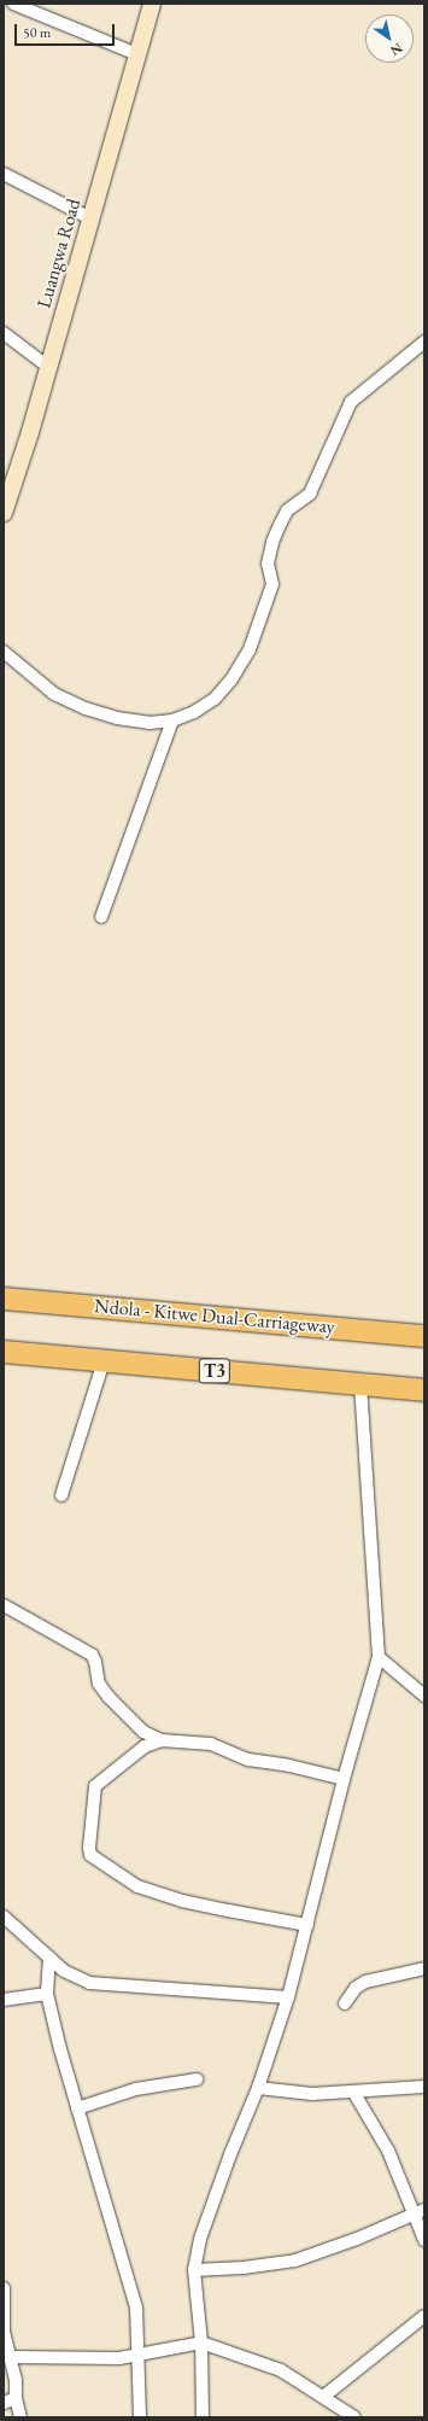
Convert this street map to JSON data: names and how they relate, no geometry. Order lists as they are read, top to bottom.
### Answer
{
  "streets": {
    "highway": ["Ndola - Kitwe Dual-Carriageway", "T3"],
    "street": ["Luangwa Road"]
  },
  "scale_bar": "50 m",
  "north": "bottom right"
}
